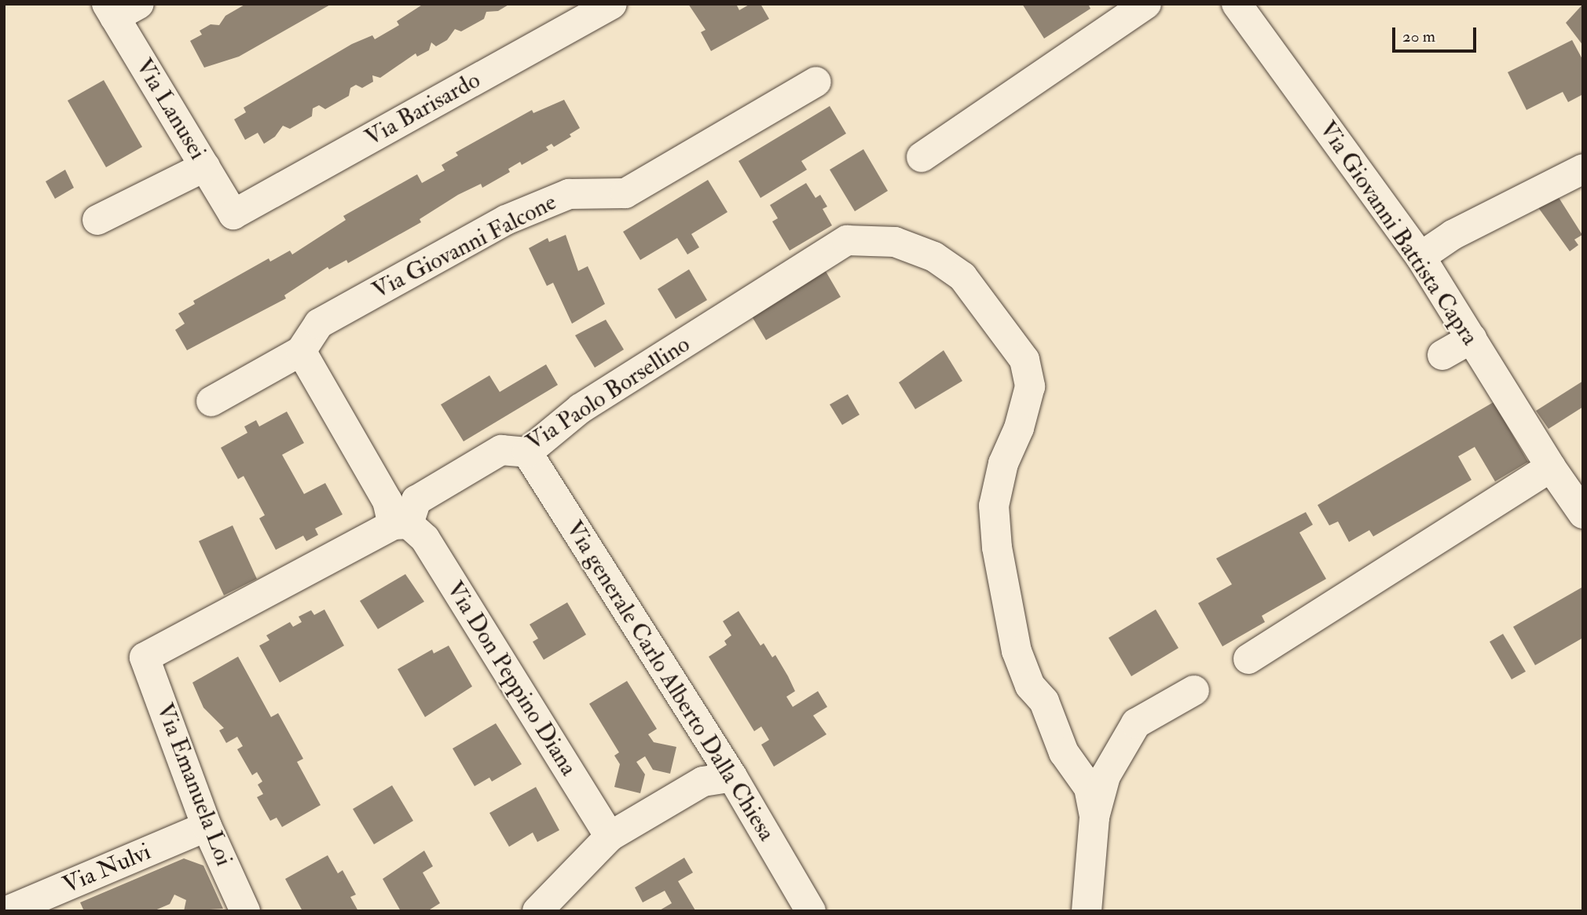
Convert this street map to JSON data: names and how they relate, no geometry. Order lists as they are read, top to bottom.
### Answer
{
  "streets": {
    "street": [
      "Via Lanusei",
      "Via Barisardo",
      "Via Giovanni Battista Capra",
      "Via Giovanni Falcone",
      "Via Paolo Borsellino",
      "Via Don Peppino Diana",
      "Via generale Carlo Alberto Dalla Chiesa",
      "Via Emanuela Loi",
      "Via Nulvi"
    ]
  },
  "crossings": [
    ["Via Lanusei", "Via Barisardo"],
    ["Via Paolo Borsellino", "Via Don Peppino Diana"],
    ["Via Paolo Borsellino", "Via generale Carlo Alberto Dalla Chiesa"],
    ["Via Paolo Borsellino", "Via Emanuela Loi"],
    ["Via Don Peppino Diana", "Via Emanuela Loi"],
    ["Via Emanuela Loi", "Via Nulvi"]
  ],
  "scale_bar": "20 m"
}
